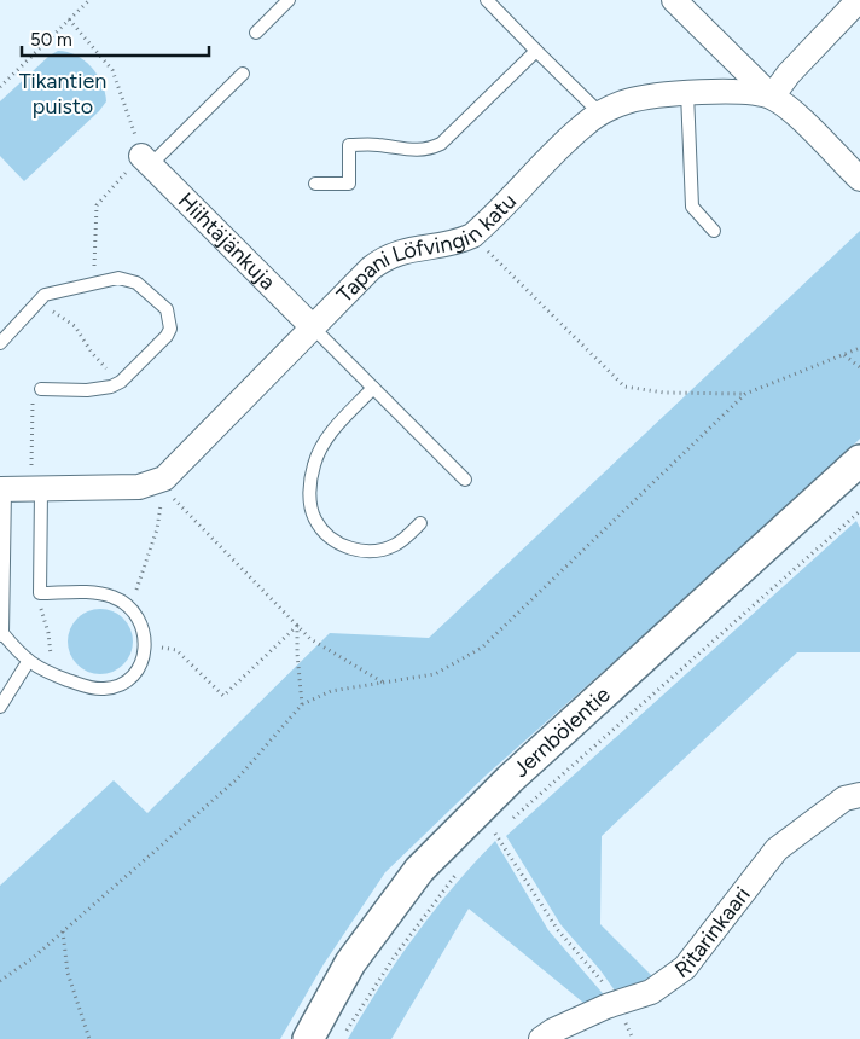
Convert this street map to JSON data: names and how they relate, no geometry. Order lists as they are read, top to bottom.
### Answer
{
  "streets": {
    "street": [
      "Hiihtäjänkuja",
      "Tapani Löfvingin katu",
      "Jernbölentie",
      "Ritarinkaari"
    ]
  },
  "crossings": [
    ["Hiihtäjänkuja", "Tapani Löfvingin katu"]
  ],
  "parks": ["Tikantien puisto"],
  "scale_bar": "50 m"
}
